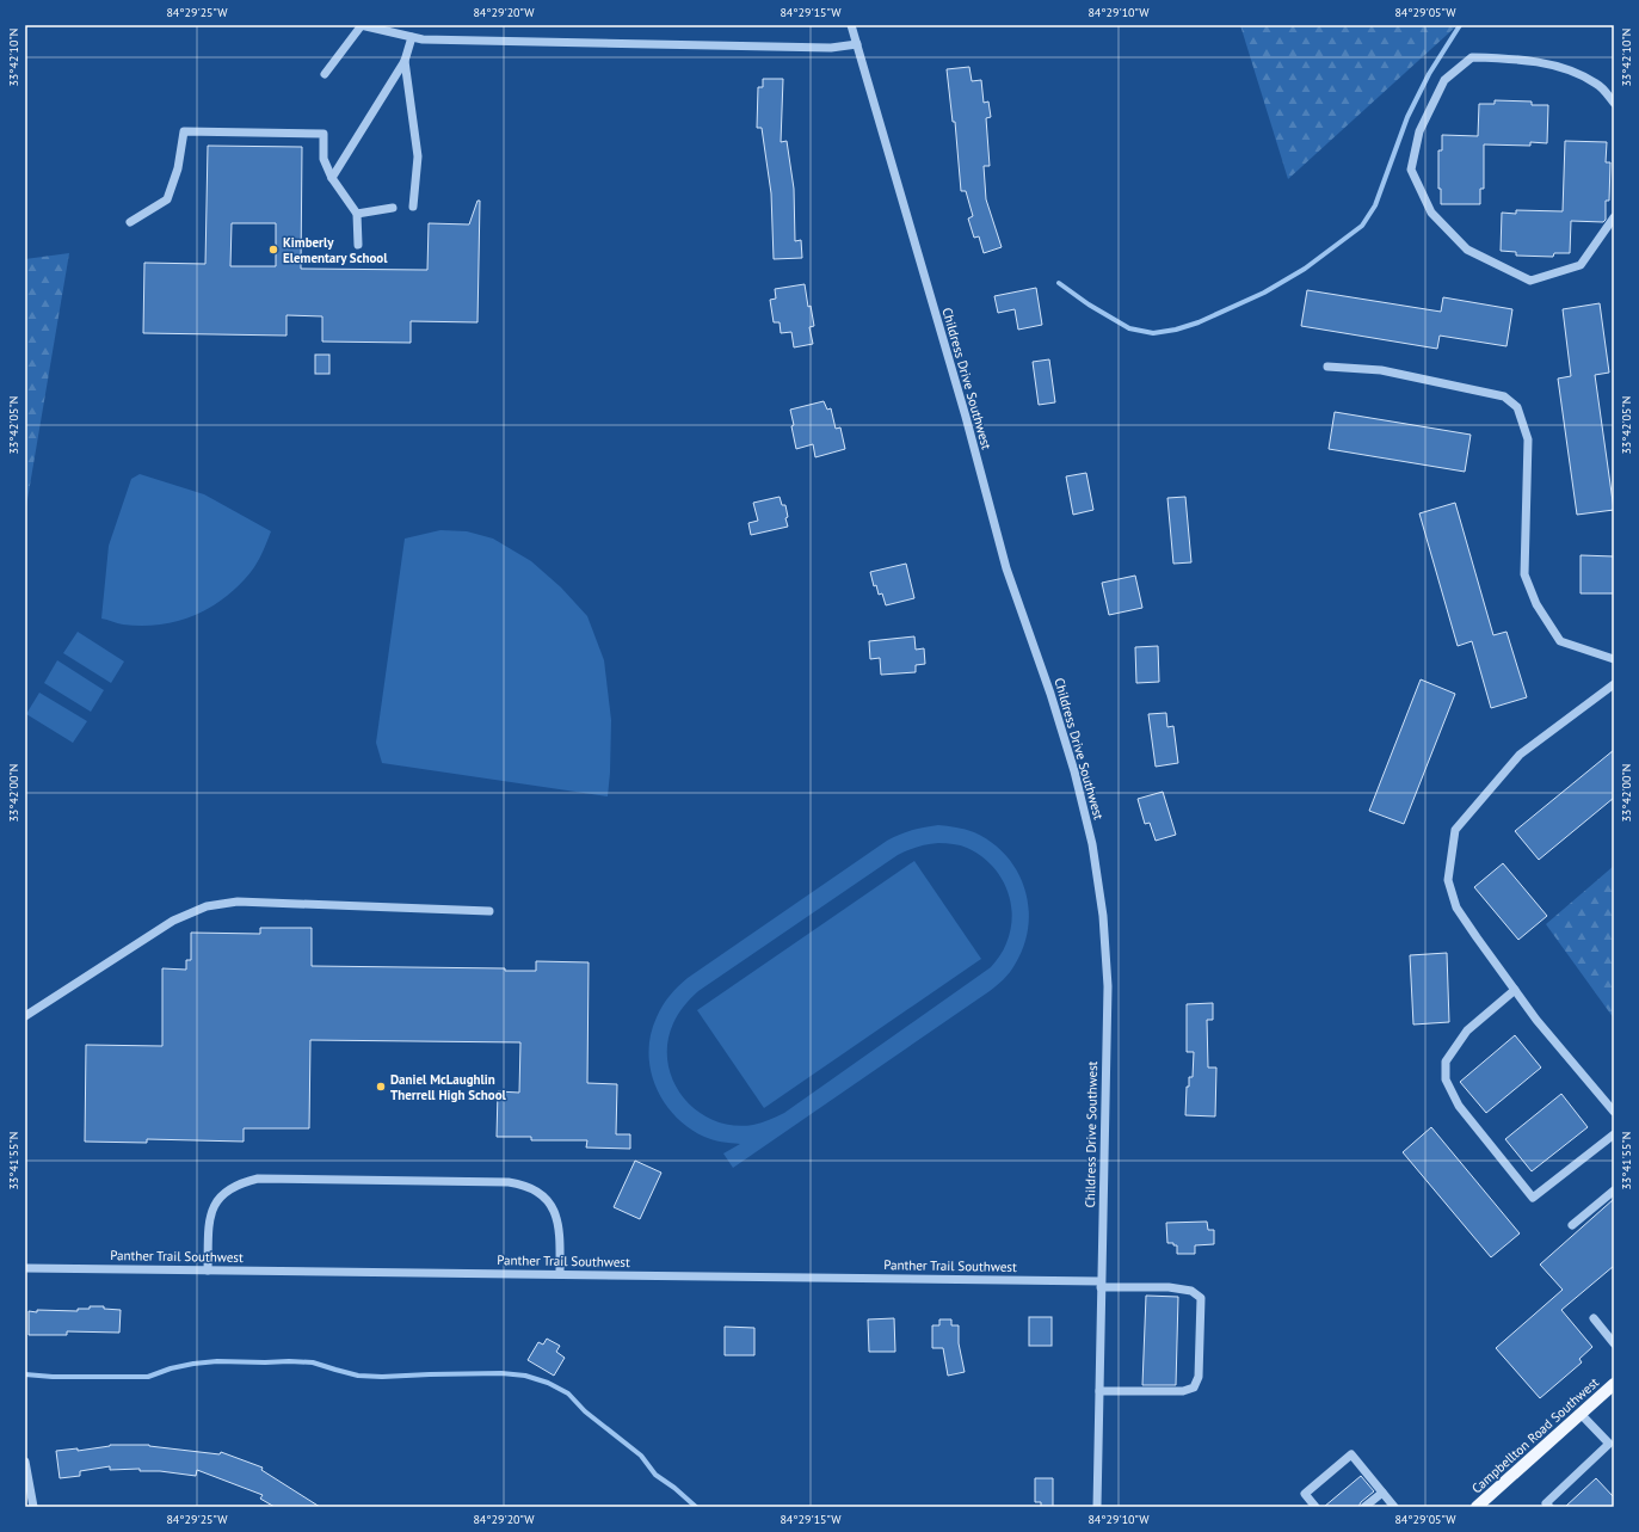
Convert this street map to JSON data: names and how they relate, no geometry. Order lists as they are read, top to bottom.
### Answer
{
  "streets": {
    "main road": ["Campbellton Road Southwest"],
    "street": ["Childress Drive Southwest", "Panther Trail Southwest"]
  },
  "crossings": [
    ["Childress Drive Southwest", "Panther Trail Southwest"]
  ],
  "places": ["Kimberly Elementary School", "Daniel McLaughlin Therrell High School"],
  "coordinates": [
    "84°29'25\"W",
    "84°29'20\"W",
    "84°29'15\"W",
    "84°29'10\"W",
    "84°29'05\"W",
    "33°42'10\"N",
    "33°42'05\"N",
    "33°42'00\"N",
    "33°41'55\"N"
  ]
}
